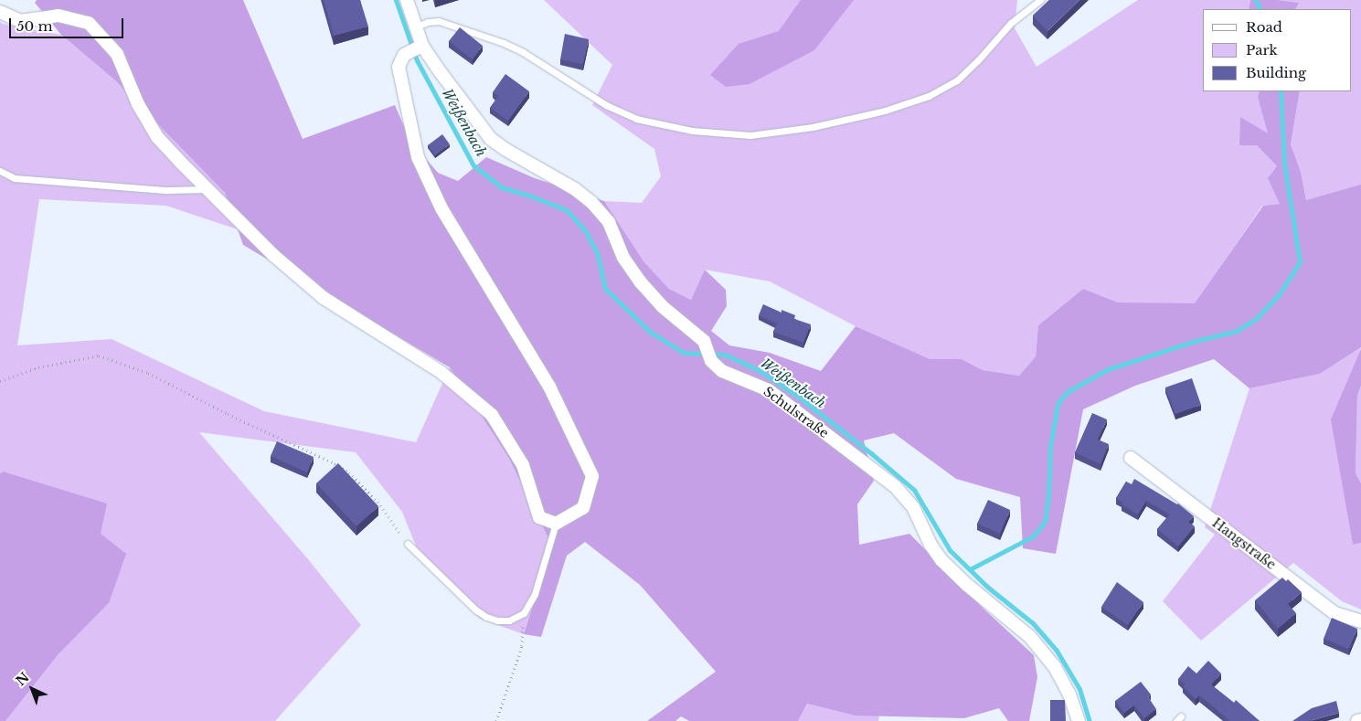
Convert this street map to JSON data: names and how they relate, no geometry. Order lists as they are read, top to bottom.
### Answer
{
  "streets": {
    "street": ["Schulstraße", "Hangstraße"]
  },
  "water": ["Weißenbach"],
  "legend": ["Road", "Park", "Building"],
  "scale_bar": "50 m",
  "north": "top left"
}
